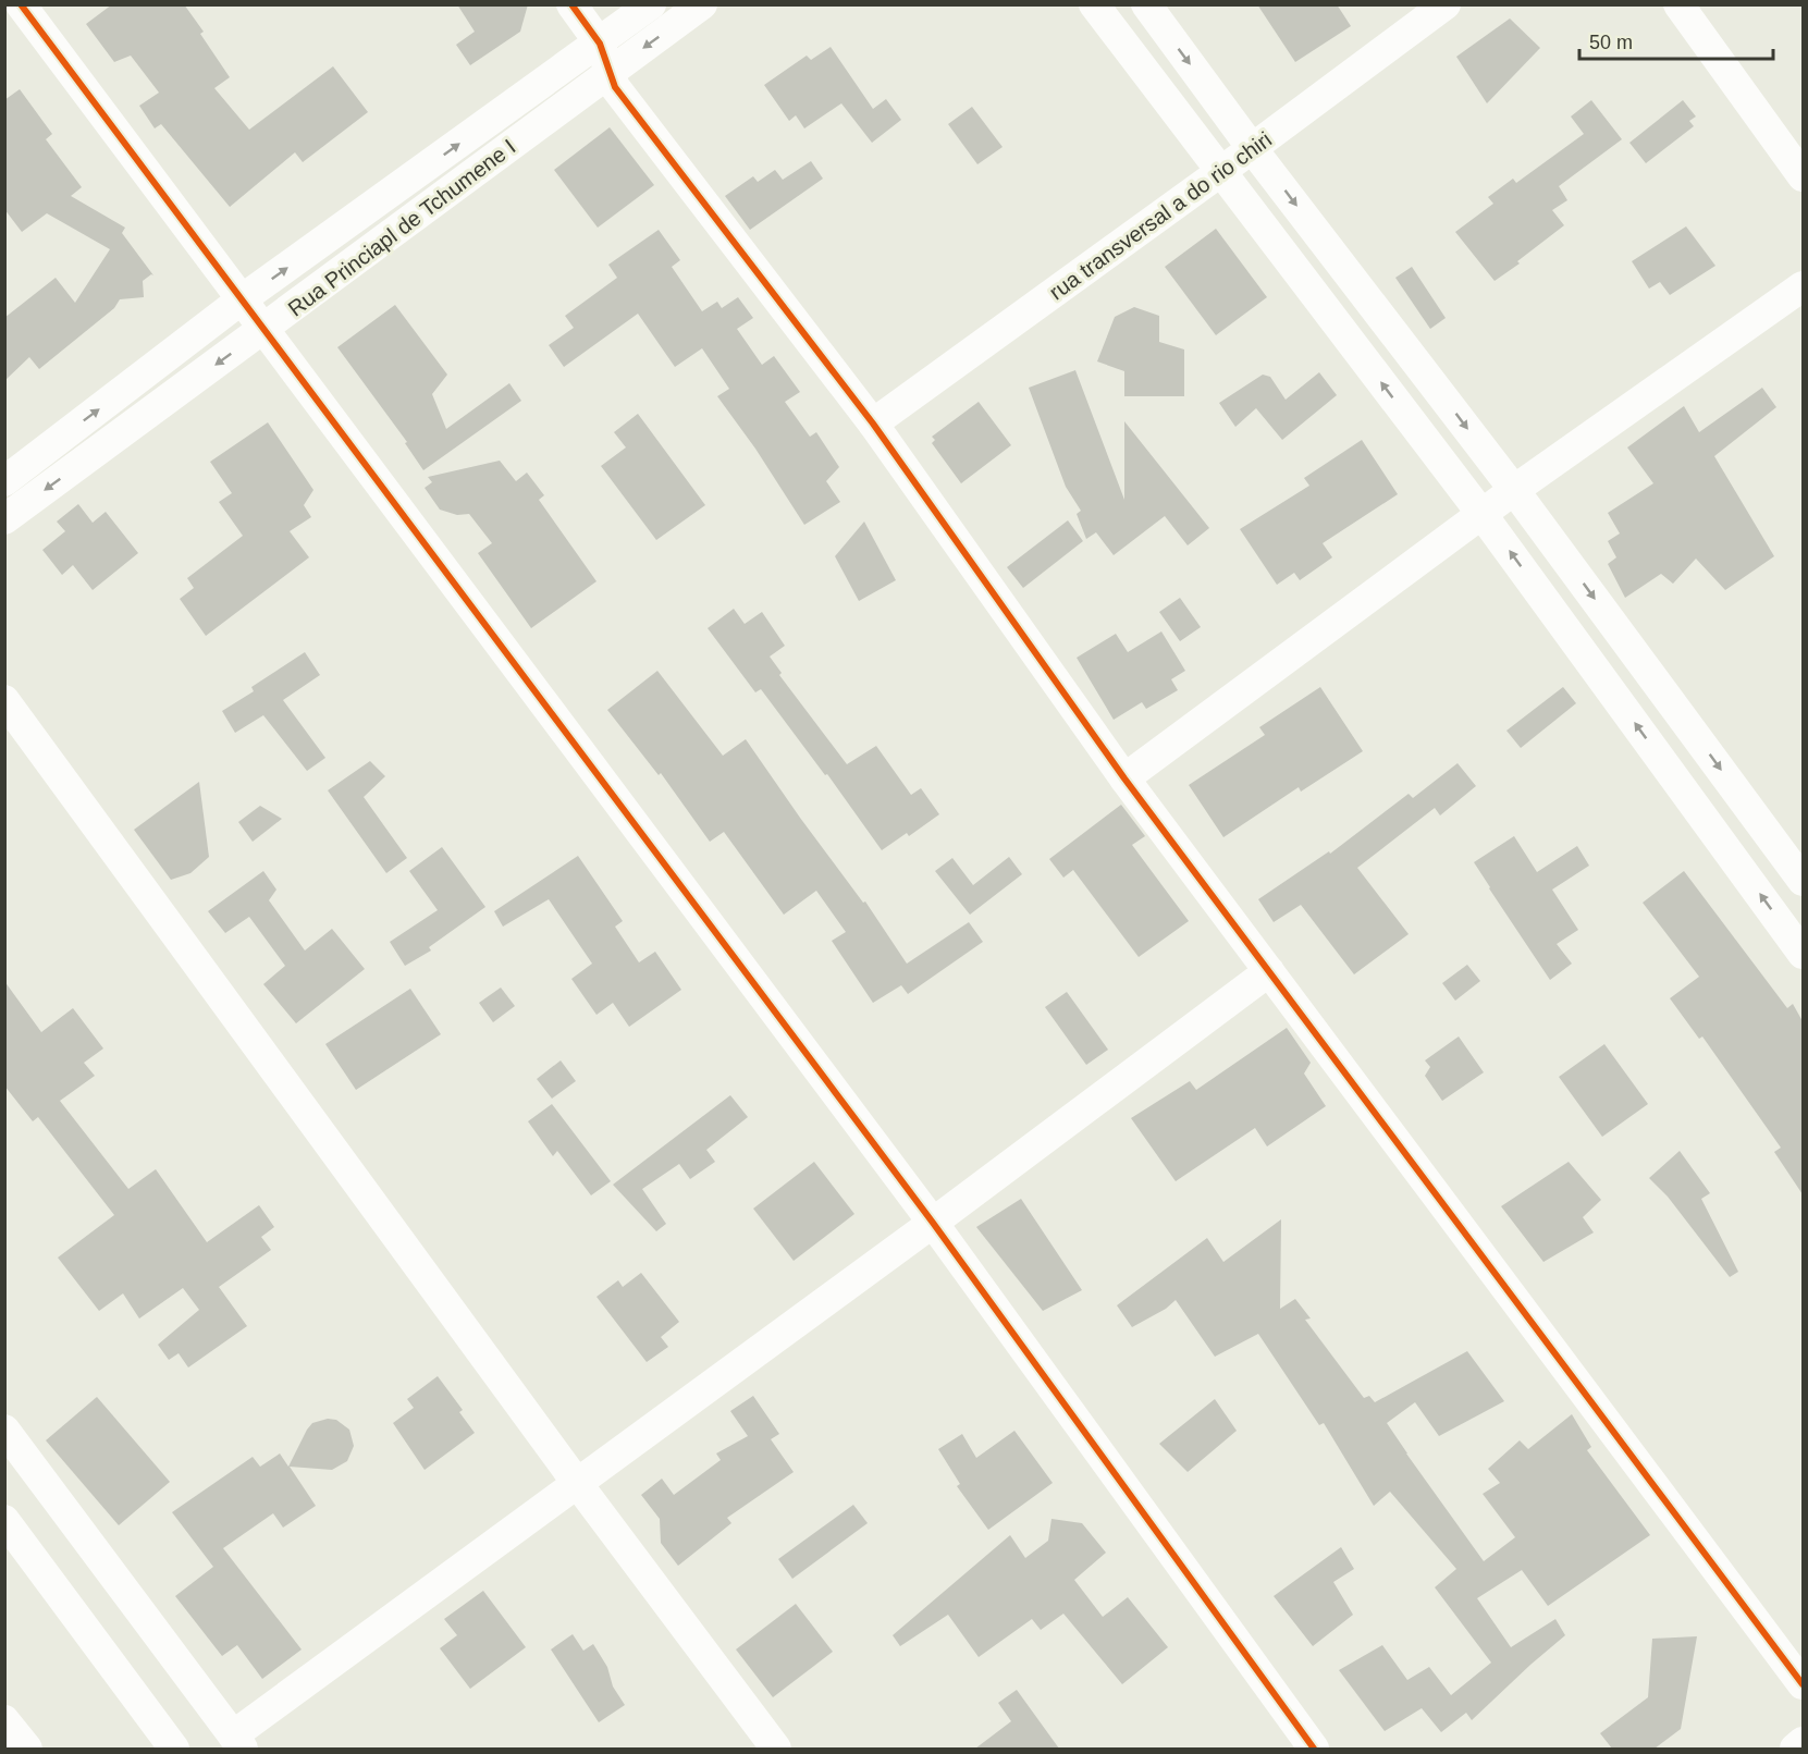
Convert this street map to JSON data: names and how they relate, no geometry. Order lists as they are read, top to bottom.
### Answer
{
  "streets": {
    "street": ["rua transversal a do rio chiri", "Rua Princiapl de Tchumene I"]
  },
  "scale_bar": "50 m"
}
